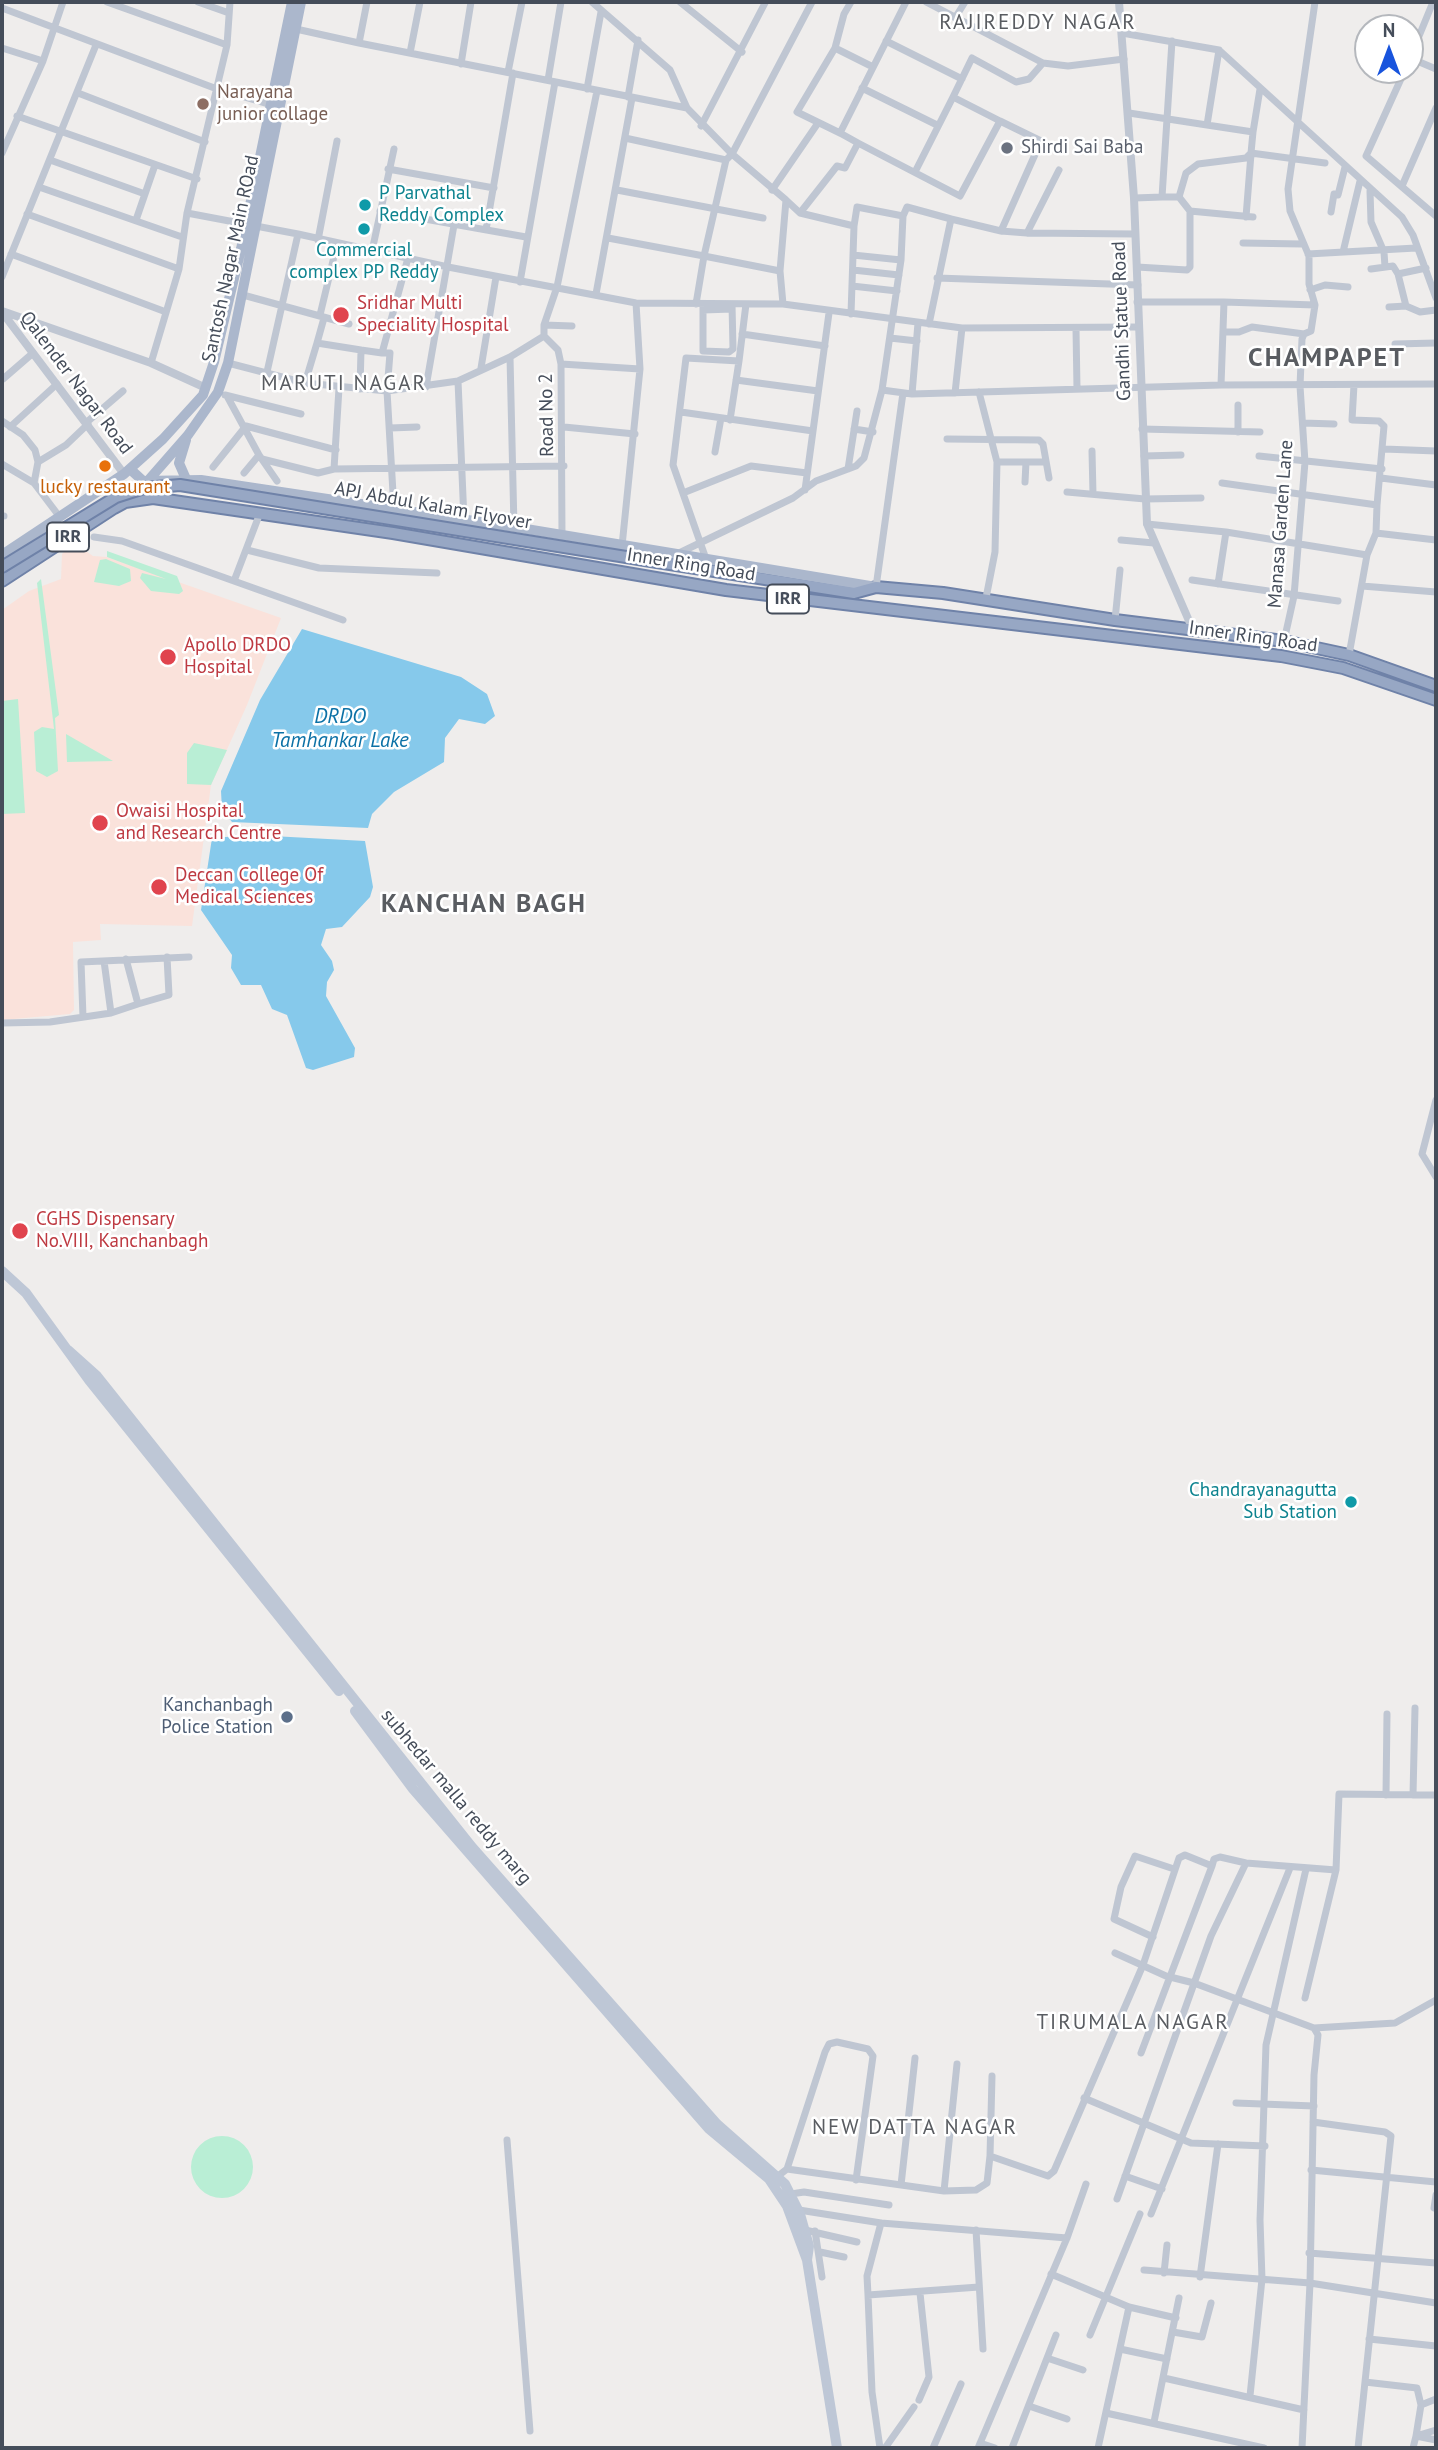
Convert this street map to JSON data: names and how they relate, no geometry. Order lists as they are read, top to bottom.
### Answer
{
  "streets": {
    "highway": ["APJ Abdul Kalam Flyover", "IRR", "Inner Ring Road"],
    "main road": ["Santosh Nagar Main ROad", "subhedar malla reddy marg"],
    "street": [
      "Gandhi Statue Road",
      "Qalender Nagar Road",
      "Road No 2",
      "Manasa Garden Lane"
    ]
  },
  "crossings": [
    ["Santosh Nagar Main ROad", "Qalender Nagar Road"],
    ["Santosh Nagar Main ROad", "Road No 2"],
    ["Santosh Nagar Main ROad", "IRR"],
    ["Santosh Nagar Main ROad", "Inner Ring Road"],
    ["Gandhi Statue Road", "Inner Ring Road"],
    ["Qalender Nagar Road", "IRR"],
    ["Road No 2", "Inner Ring Road"],
    ["APJ Abdul Kalam Flyover", "Inner Ring Road"],
    ["Manasa Garden Lane", "Inner Ring Road"]
  ],
  "districts": [
    "RAJIREDDY NAGAR",
    "CHAMPAPET",
    "MARUTI NAGAR",
    "KANCHAN BAGH",
    "TIRUMALA NAGAR",
    "NEW DATTA NAGAR"
  ],
  "water": ["DRDO Tamhankar Lake"],
  "places": [
    "Narayana junior collage",
    "Shirdi Sai Baba",
    "P Parvathal Reddy Complex",
    "Commercial complex PP Reddy",
    "Sridhar Multi Speciality Hospital",
    "lucky restaurant",
    "Apollo DRDO Hospital",
    "Owaisi Hospital and Research Centre",
    "Deccan College Of Medical Sciences",
    "CGHS Dispensary No.VIII, Kanchanbagh",
    "Chandrayanagutta Sub Station",
    "Kanchanbagh Police Station"
  ],
  "north": "top"
}
